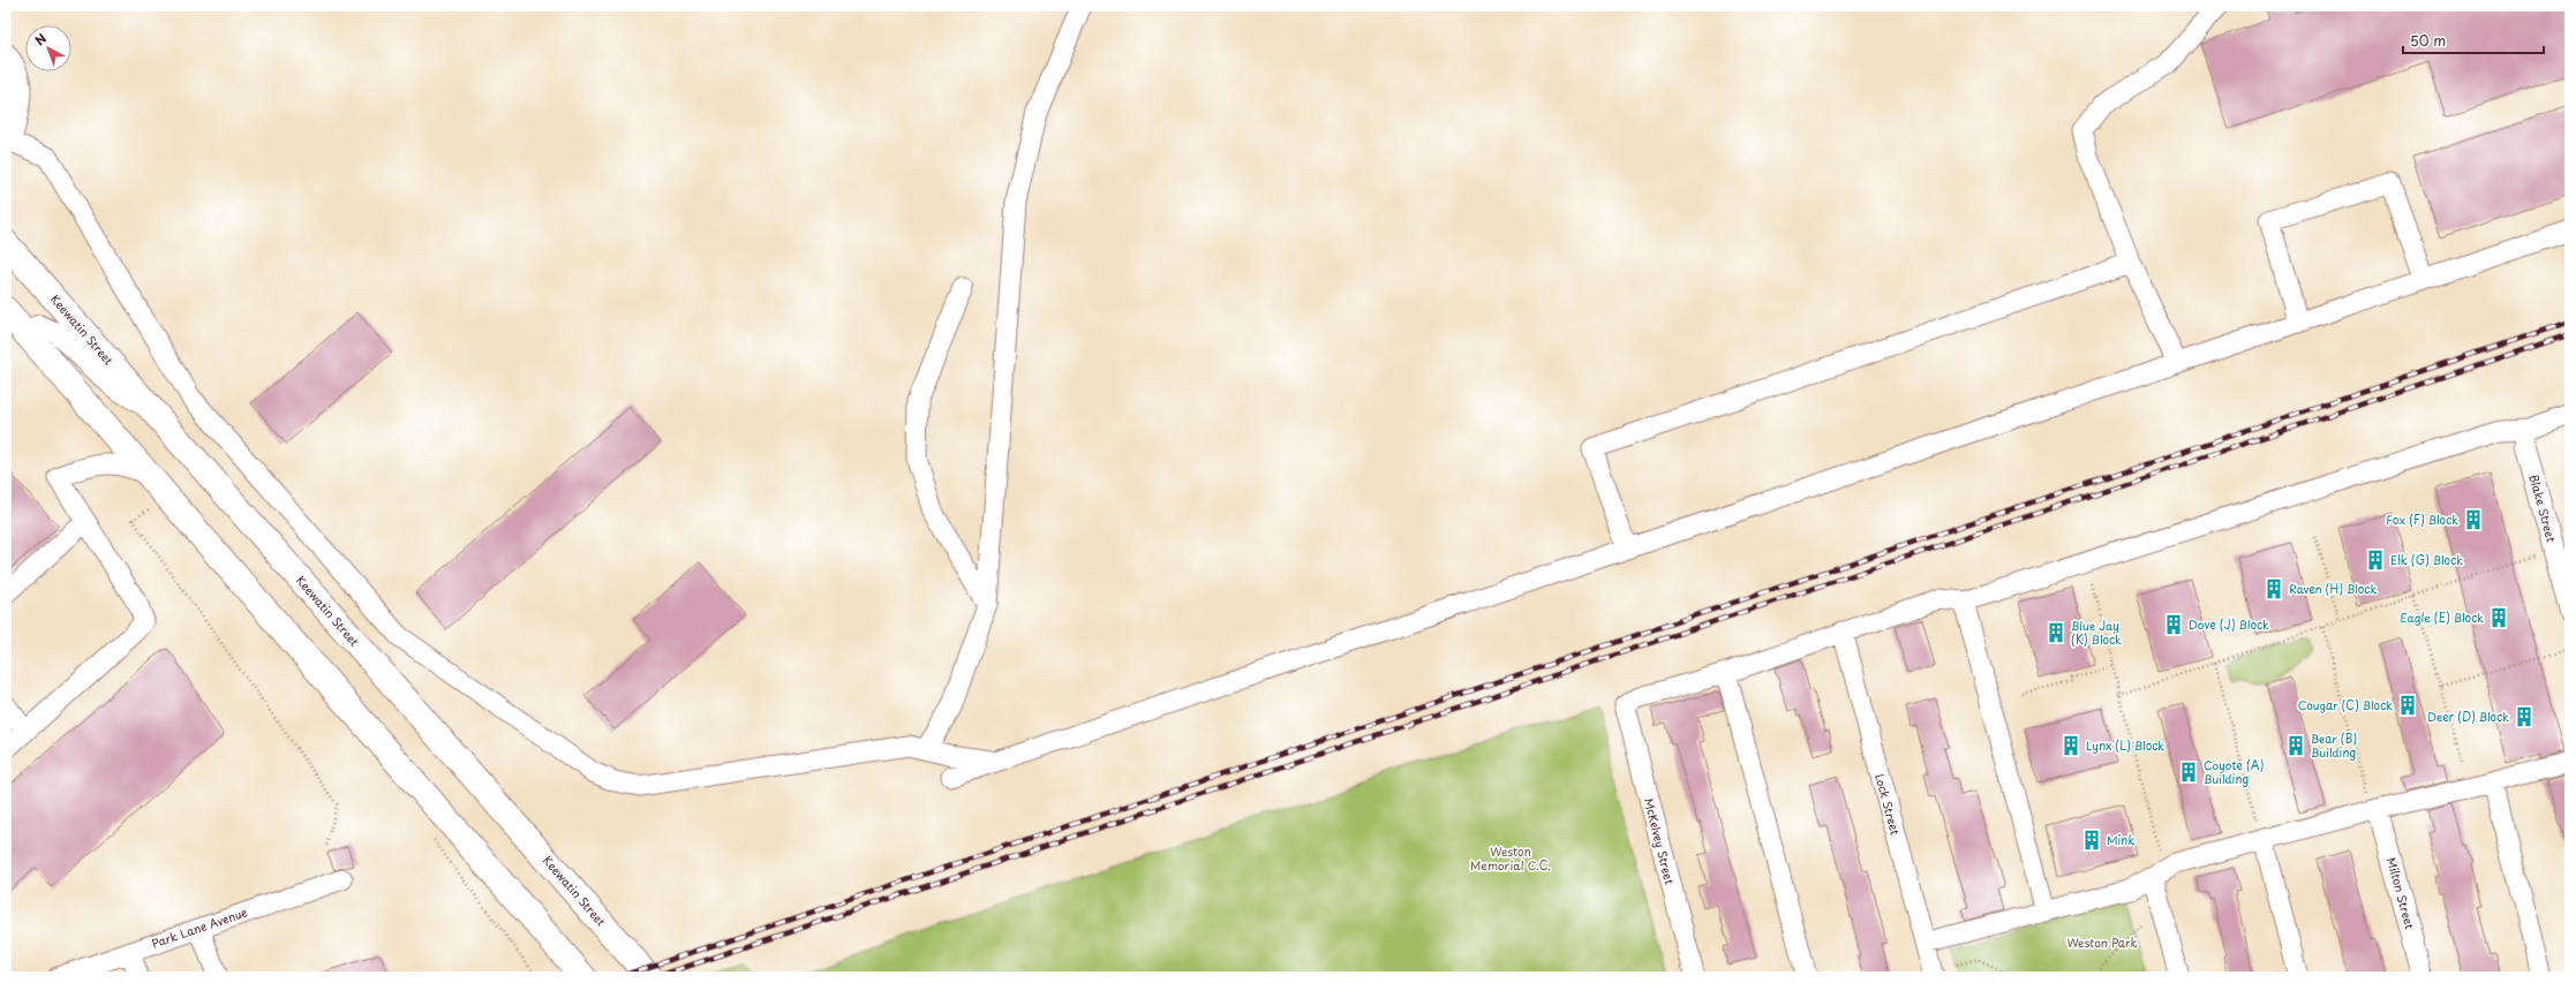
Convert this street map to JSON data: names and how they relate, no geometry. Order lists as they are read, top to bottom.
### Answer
{
  "streets": {
    "main road": ["Keewatin Street"],
    "street": [
      "Blake Street",
      "Lock Street",
      "McKelvey Street",
      "Milton Street",
      "Park Lane Avenue"
    ]
  },
  "parks": ["Weston Memorial C.C.", "Weston Park"],
  "places": {
    "building": [
      "Fox (F) Block",
      "Elk (G) Block",
      "Raven (H) Block",
      "Eagle (E) Block",
      "Dove (J) Block",
      "Blue Jay (K) Block",
      "Cougar (C) Block",
      "Deer (D) Block",
      "Lynx (L) Block",
      "Bear (B) Building",
      "Coyote (A) Building",
      "Mink"
    ]
  },
  "scale_bar": "50 m",
  "north": "top left"
}
